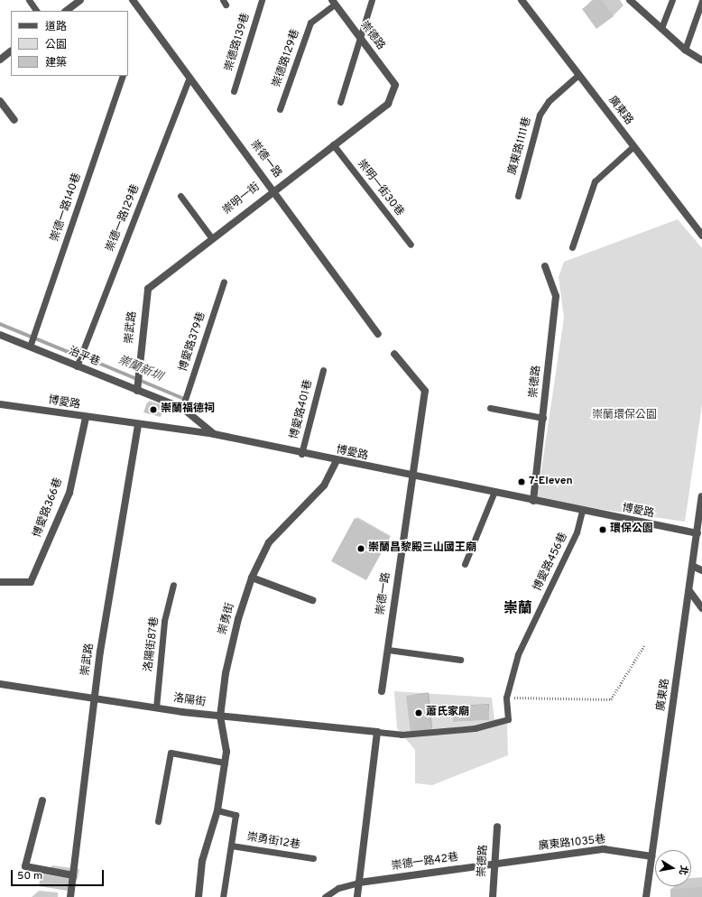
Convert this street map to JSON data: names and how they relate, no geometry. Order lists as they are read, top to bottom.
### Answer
{
  "streets": {
    "street": [
      "崇德路",
      "廣東路",
      "崇德一路",
      "崇明一街",
      "崇武路",
      "治平巷",
      "博愛路",
      "博愛路366巷",
      "崇勇街",
      "洛陽街",
      "廣東路1035巷",
      "崇德一路42巷"
    ],
    "lane": [
      "崇德路139巷",
      "崇德路129巷",
      "廣東路1111巷",
      "崇明一街30巷",
      "崇德一路140巷",
      "崇德一路129巷",
      "博愛路379巷",
      "博愛路401巷",
      "博愛路456巷",
      "洛陽街87巷",
      "崇勇街12巷"
    ]
  },
  "crossings": [
    ["崇德路", "崇德路129巷"],
    ["崇德路", "崇明一街"],
    ["崇德路", "博愛路"],
    ["崇德路", "廣東路1035巷"],
    ["崇德路", "崇德一路42巷"],
    ["廣東路", "廣東路1111巷"],
    ["廣東路", "博愛路"],
    ["廣東路", "廣東路1035巷"],
    ["崇德一路", "崇明一街"],
    ["崇德一路", "崇德一路129巷"],
    ["崇德一路", "博愛路"],
    ["崇明一街30巷", "崇明一街"],
    ["崇明一街", "崇武路"],
    ["崇德一路140巷", "治平巷"],
    ["崇德一路129巷", "治平巷"],
    ["崇武路", "治平巷"],
    ["崇武路", "博愛路"],
    ["崇武路", "洛陽街"],
    ["博愛路379巷", "治平巷"],
    ["治平巷", "博愛路"],
    ["博愛路", "博愛路401巷"],
    ["博愛路", "博愛路366巷"],
    ["博愛路", "博愛路456巷"],
    ["博愛路", "崇勇街"],
    ["博愛路456巷", "洛陽街"],
    ["崇勇街", "洛陽街"],
    ["洛陽街87巷", "洛陽街"],
    ["廣東路1035巷", "崇德一路42巷"]
  ],
  "districts": ["崇蘭"],
  "water": ["崇蘭新圳"],
  "parks": ["崇蘭環保公園"],
  "places": [
    "崇蘭福德祠",
    "7-Eleven",
    "環保公園",
    "崇蘭昌黎殿三山國王廟",
    "蕭氏家廟"
  ],
  "legend": ["道路", "公園", "建築"],
  "scale_bar": "50 m",
  "north": "right"
}
